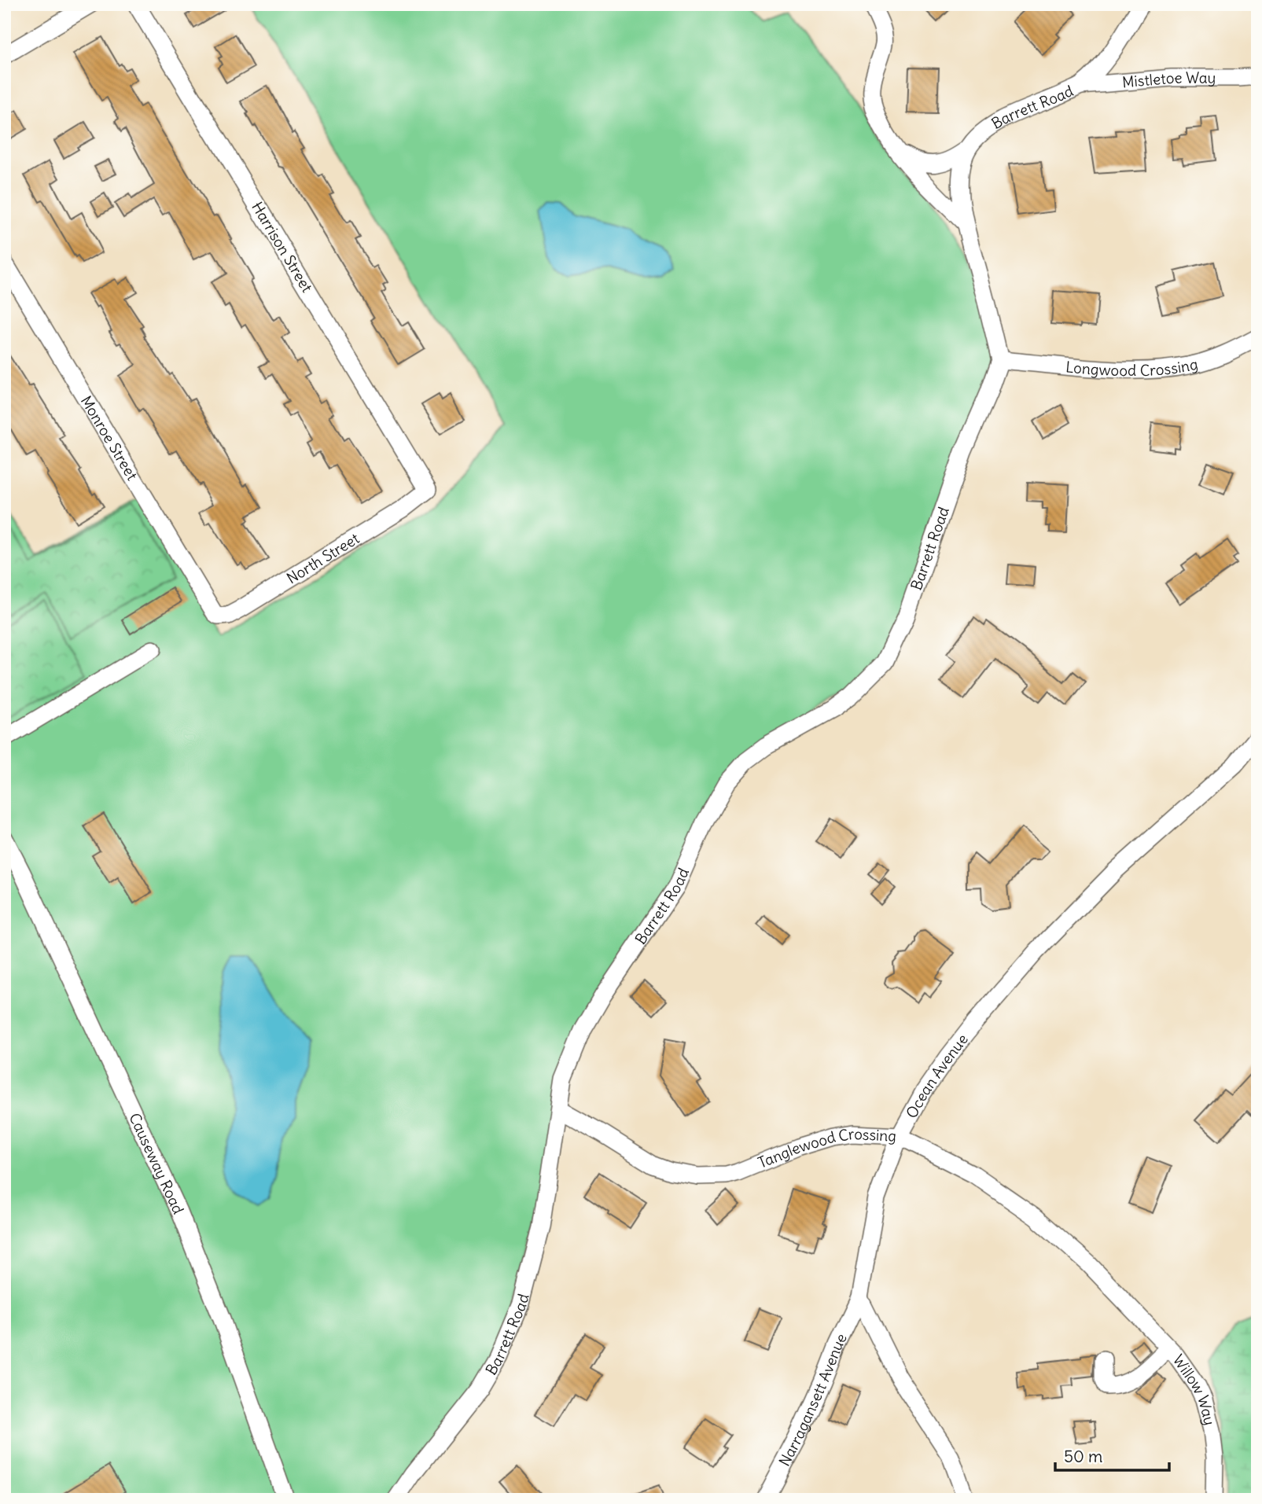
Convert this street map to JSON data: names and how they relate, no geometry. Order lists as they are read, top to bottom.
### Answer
{
  "streets": {
    "street": [
      "Mistletoe Way",
      "Barrett Road",
      "Harrison Street",
      "Longwood Crossing",
      "Monroe Street",
      "North Street",
      "Ocean Avenue",
      "Tanglewood Crossing",
      "Causeway Road",
      "Willow Way",
      "Narragansett Avenue"
    ]
  },
  "crossings": [
    ["Mistletoe Way", "Barrett Road"],
    ["Barrett Road", "Longwood Crossing"],
    ["Barrett Road", "Tanglewood Crossing"],
    ["Harrison Street", "North Street"],
    ["Monroe Street", "North Street"],
    ["Ocean Avenue", "Tanglewood Crossing"],
    ["Ocean Avenue", "Narragansett Avenue"],
    ["Tanglewood Crossing", "Willow Way"]
  ],
  "scale_bar": "50 m"
}
